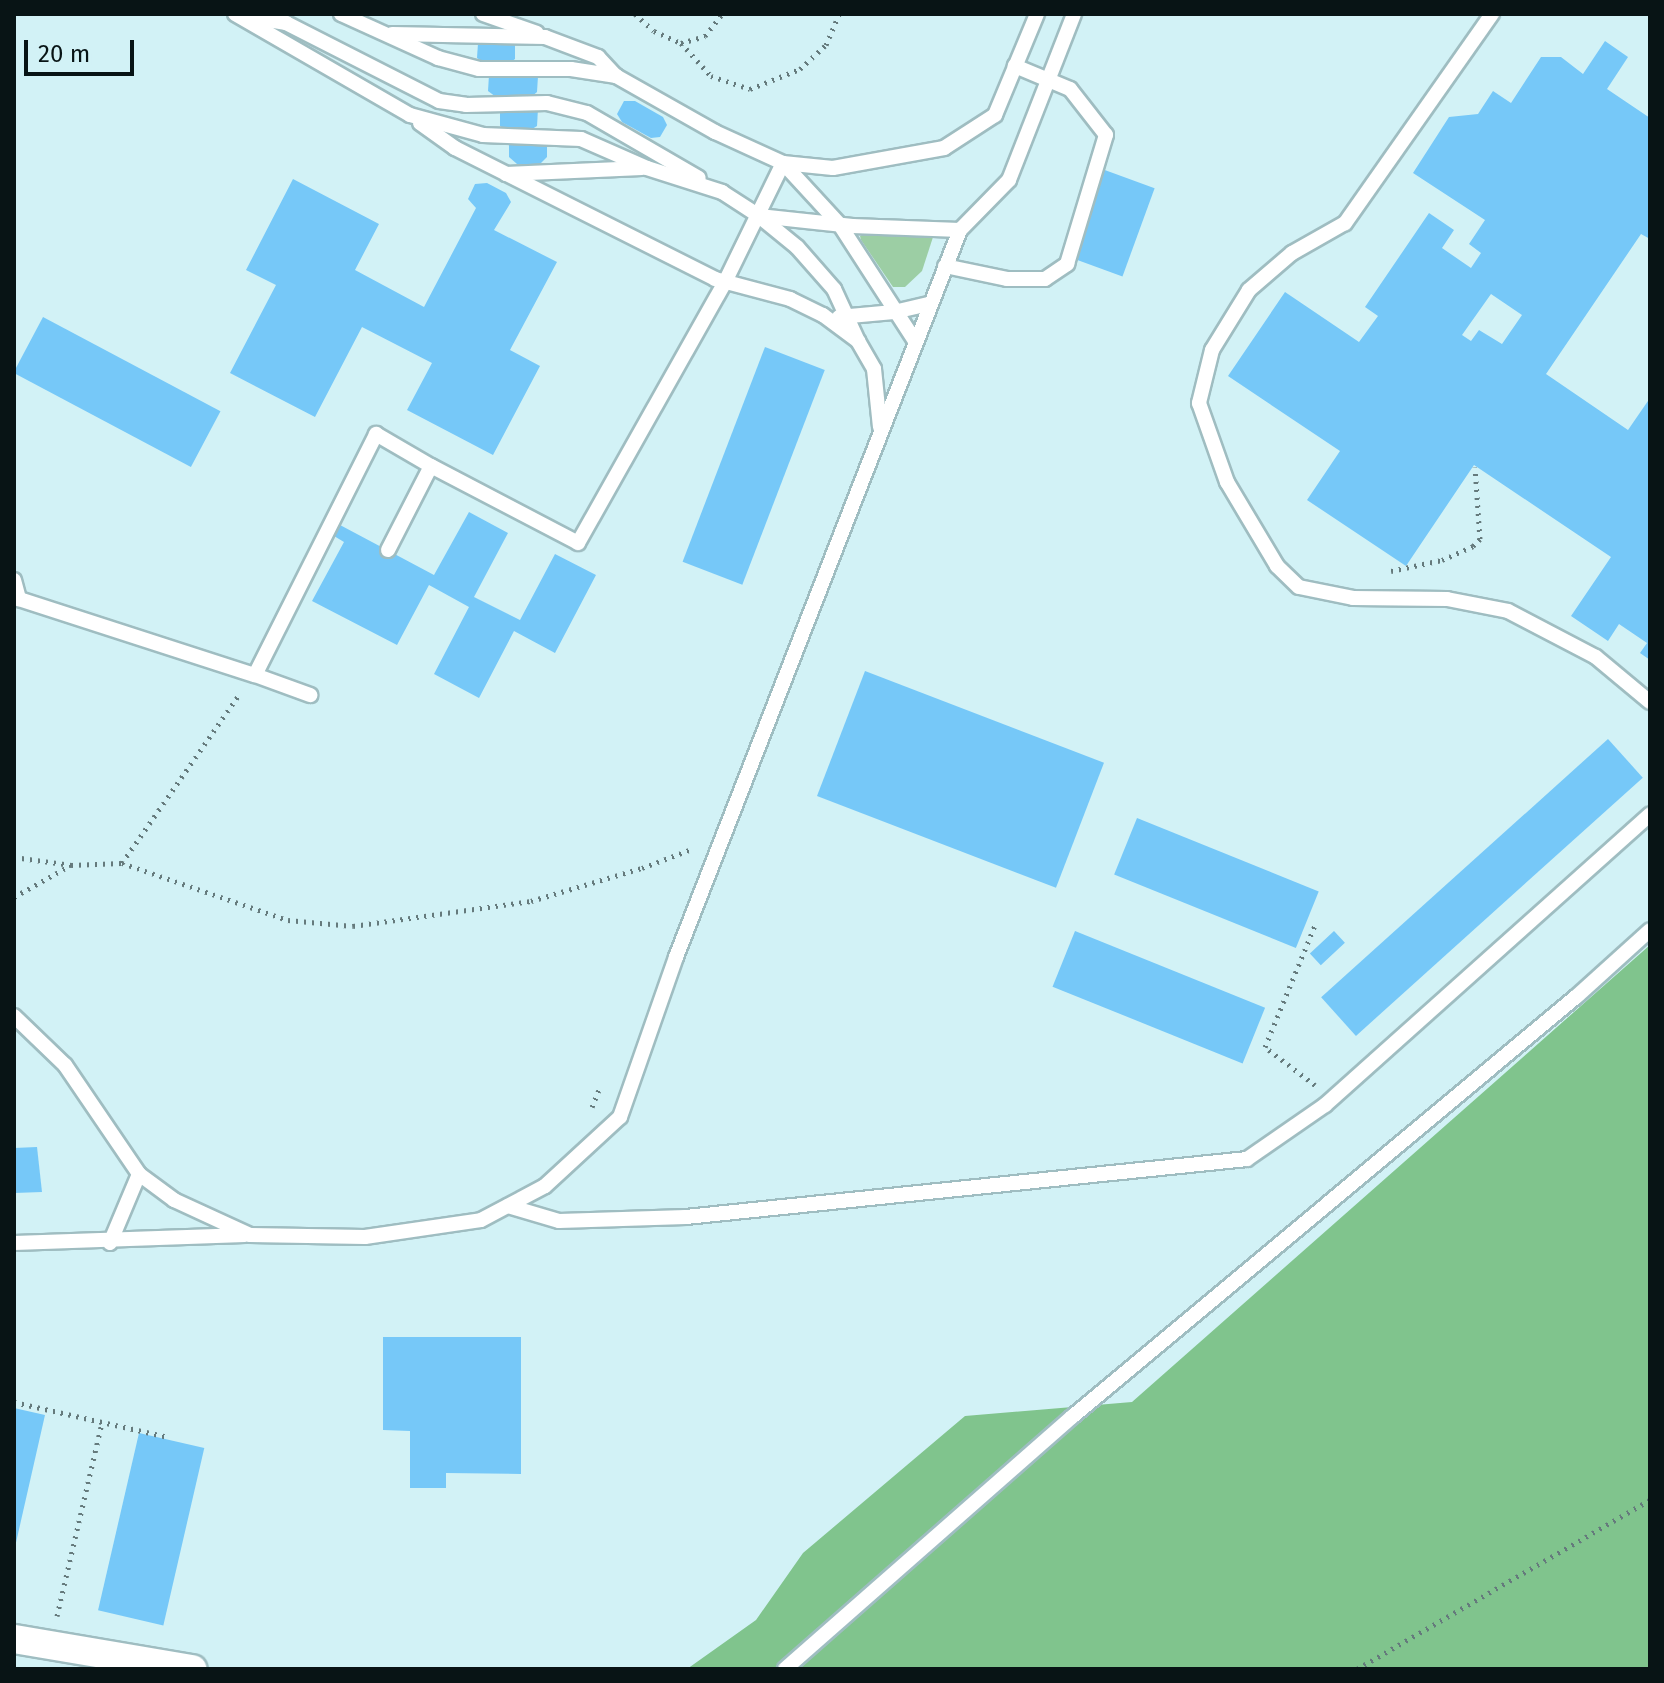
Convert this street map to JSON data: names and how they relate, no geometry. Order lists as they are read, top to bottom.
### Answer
{
  "scale_bar": "20 m"
}
